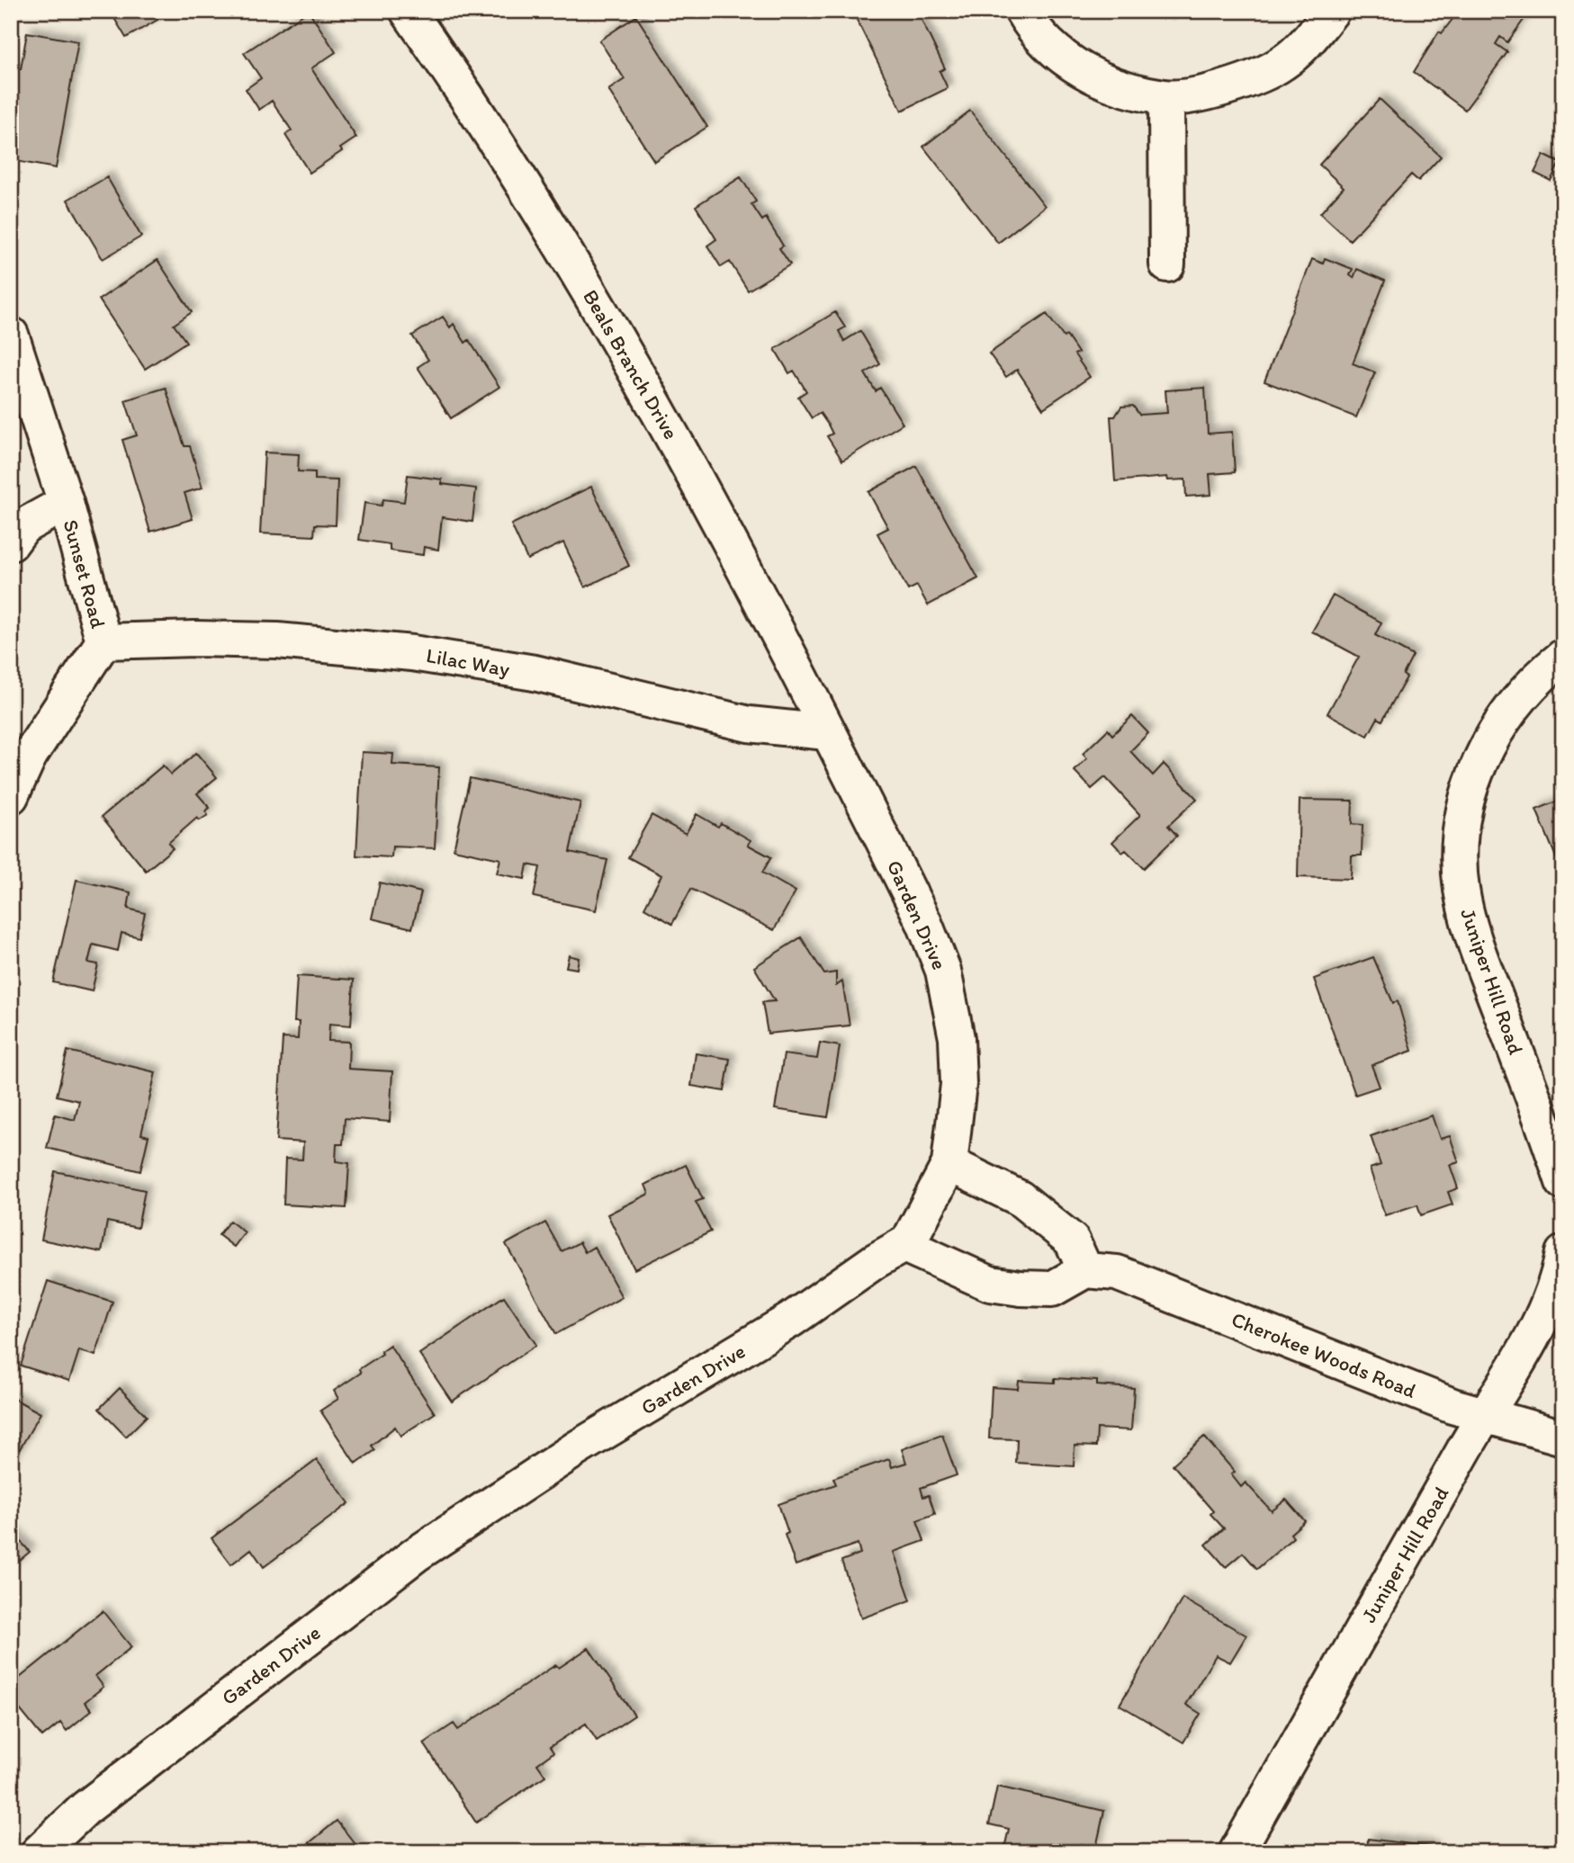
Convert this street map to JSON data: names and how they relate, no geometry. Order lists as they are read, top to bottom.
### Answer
{
  "streets": {
    "street": [
      "Beals Branch Drive",
      "Sunset Road",
      "Lilac Way",
      "Garden Drive",
      "Juniper Hill Road",
      "Cherokee Woods Road"
    ]
  },
  "crossings": [
    ["Beals Branch Drive", "Lilac Way"],
    ["Beals Branch Drive", "Garden Drive"],
    ["Sunset Road", "Lilac Way"],
    ["Lilac Way", "Garden Drive"],
    ["Juniper Hill Road", "Cherokee Woods Road"]
  ]
}
